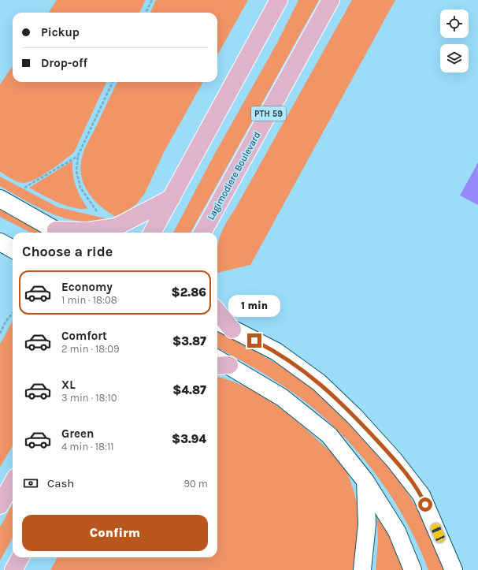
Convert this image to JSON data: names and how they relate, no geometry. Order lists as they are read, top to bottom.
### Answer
{
  "streets": {
    "main road": ["PTH 59", "Lagimodiere Boulevard"]
  },
  "page": {
    "banner": ["Pickup", "Drop-off"],
    "heading": "Choose a ride",
    "list": [
      {
        "name": "Economy",
        "note": "1 min · 18:08",
        "value": "$2.86"
      },
      {
        "name": "Comfort",
        "note": "2 min · 18:09",
        "value": "$3.87"
      },
      {
        "name": "XL",
        "note": "3 min · 18:10",
        "value": "$4.87"
      },
      {
        "name": "Green",
        "note": "4 min · 18:11",
        "value": "$3.94"
      }
    ],
    "bubble": "1 min",
    "pay": ["Cash", "90 m"],
    "buttons": "Confirm"
  }
}
